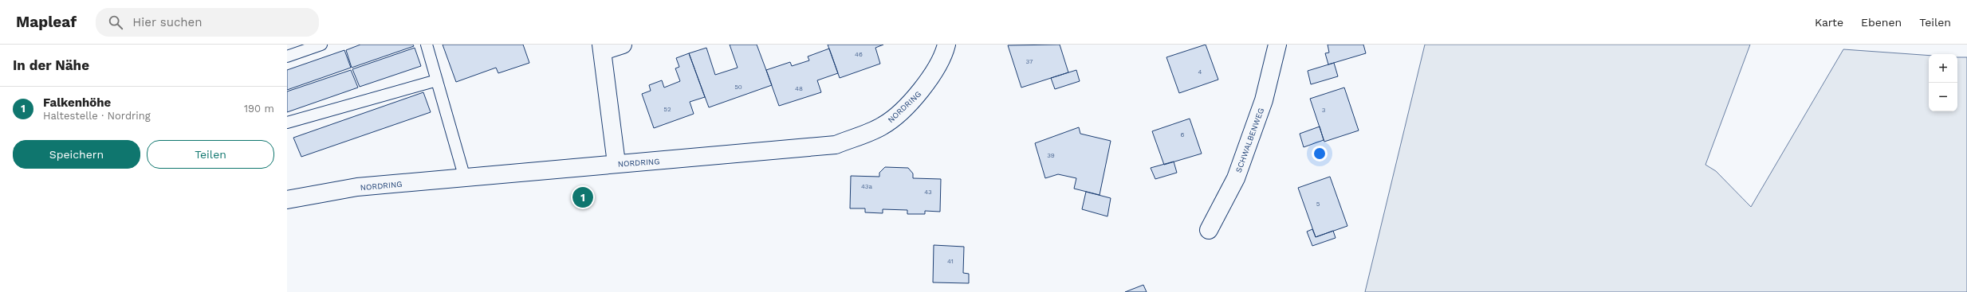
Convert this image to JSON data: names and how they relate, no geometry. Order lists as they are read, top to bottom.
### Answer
{
  "streets": {
    "street": ["NORDRING", "SCHWALBENWEG"]
  },
  "house_numbers": [
    "46",
    "37",
    "4",
    "50",
    "48",
    "52",
    "3",
    "6",
    "39",
    "43a",
    "43",
    "5",
    "41"
  ],
  "page": {
    "header": "Mapleaf",
    "search": "Hier suchen",
    "nav": ["Karte", "Ebenen", "Teilen"],
    "heading": "In der Nähe",
    "map_buttons": ["+", "−"],
    "list": [
      {
        "mark": "1",
        "name": "Falkenhöhe",
        "note": "Haltestelle · Nordring",
        "value": "190 m"
      }
    ],
    "buttons": ["Speichern", "Teilen"],
    "pins": "1"
  }
}
